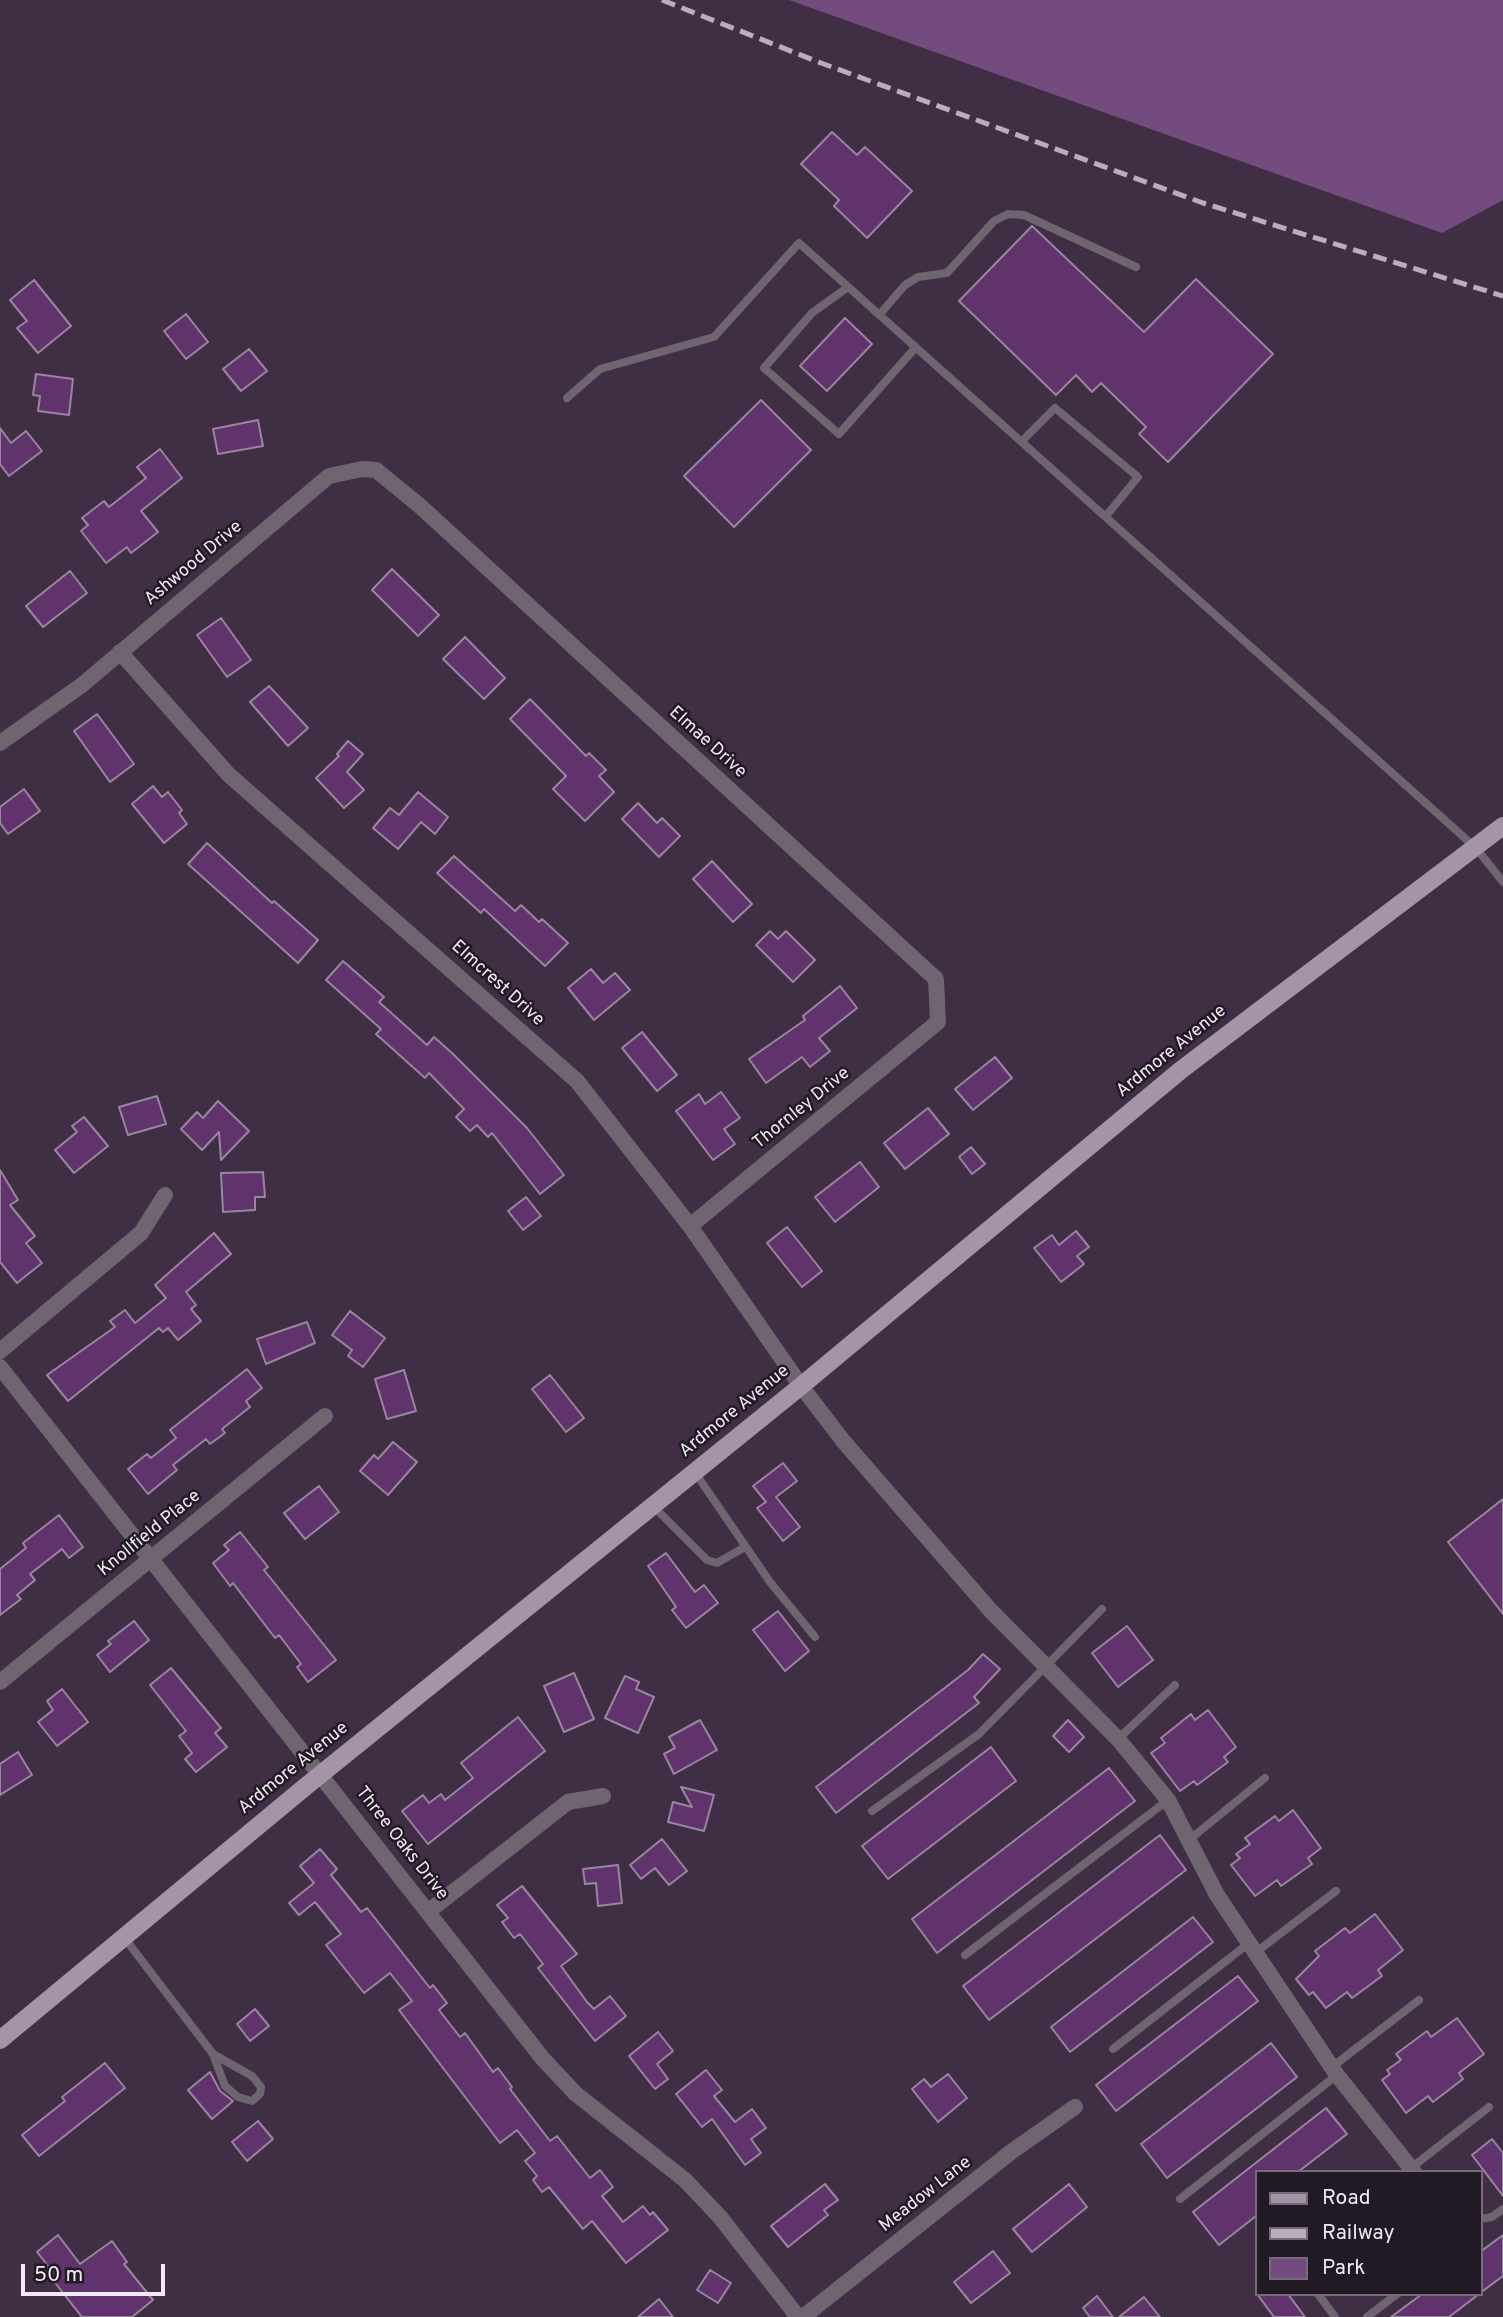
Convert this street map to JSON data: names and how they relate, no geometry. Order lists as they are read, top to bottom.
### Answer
{
  "streets": {
    "main road": ["Ardmore Avenue"],
    "street": [
      "Ashwood Drive",
      "Elmae Drive",
      "Elmcrest Drive",
      "Thornley Drive",
      "Knollfield Place",
      "Three Oaks Drive",
      "Meadow Lane"
    ]
  },
  "crossings": [
    ["Ashwood Drive", "Elmae Drive"],
    ["Ashwood Drive", "Elmcrest Drive"],
    ["Elmae Drive", "Thornley Drive"],
    ["Elmcrest Drive", "Ardmore Avenue"],
    ["Elmcrest Drive", "Thornley Drive"],
    ["Ardmore Avenue", "Three Oaks Drive"],
    ["Knollfield Place", "Three Oaks Drive"],
    ["Three Oaks Drive", "Meadow Lane"]
  ],
  "legend": ["Road", "Railway", "Park"],
  "scale_bar": "50 m"
}
